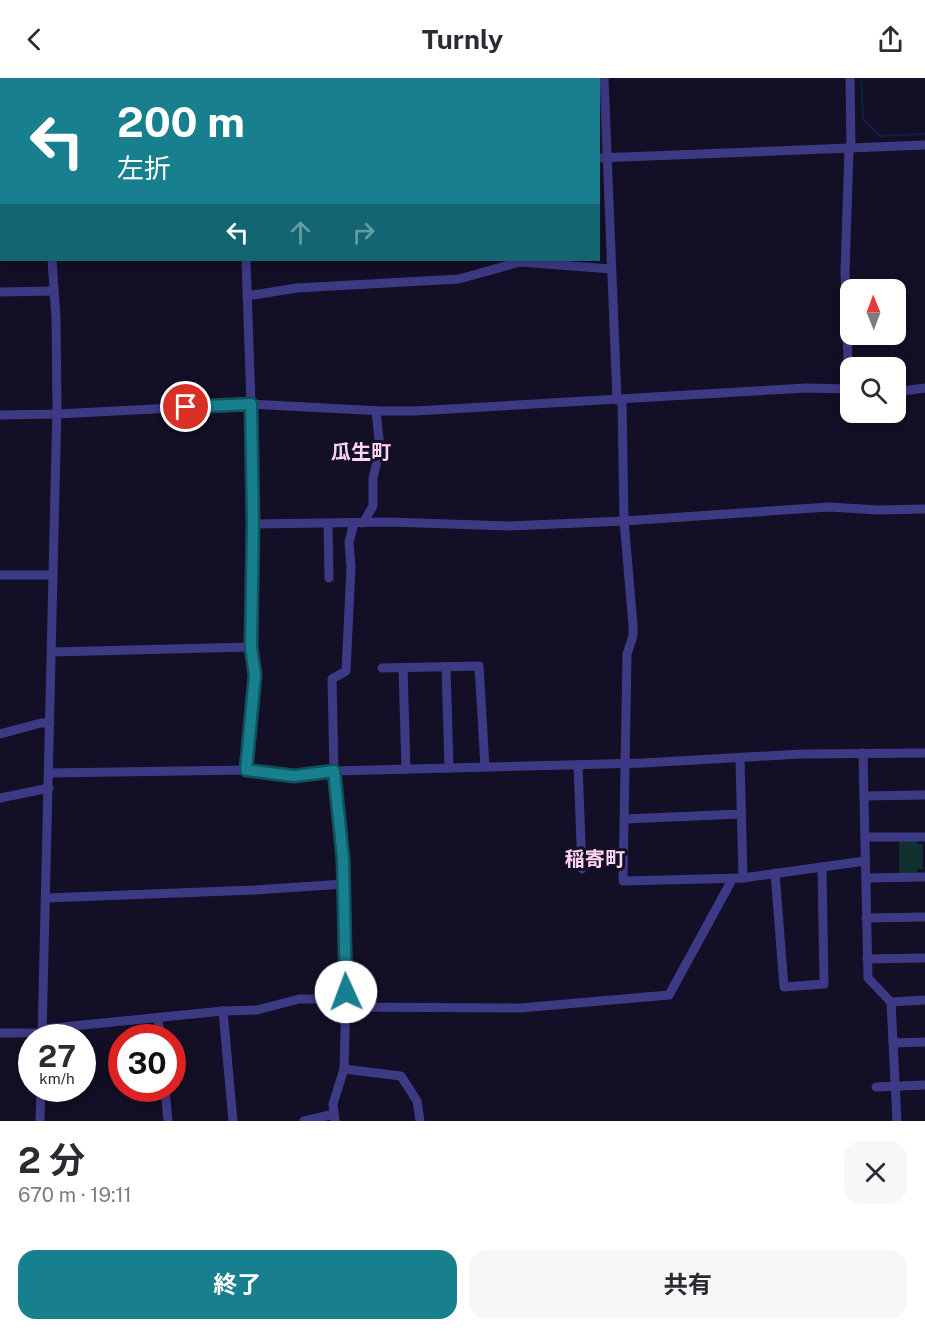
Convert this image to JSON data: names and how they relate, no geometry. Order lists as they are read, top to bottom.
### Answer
{
  "districts": ["瓜生町", "稲寄町"],
  "north": "top",
  "page": {
    "header": "Turnly",
    "turn": ["200 m", "左折"],
    "speed": "27 km/h",
    "limit": "30",
    "heading": ["2 分", "670 m · 19:11"],
    "buttons": ["終了", "共有"]
  }
}
